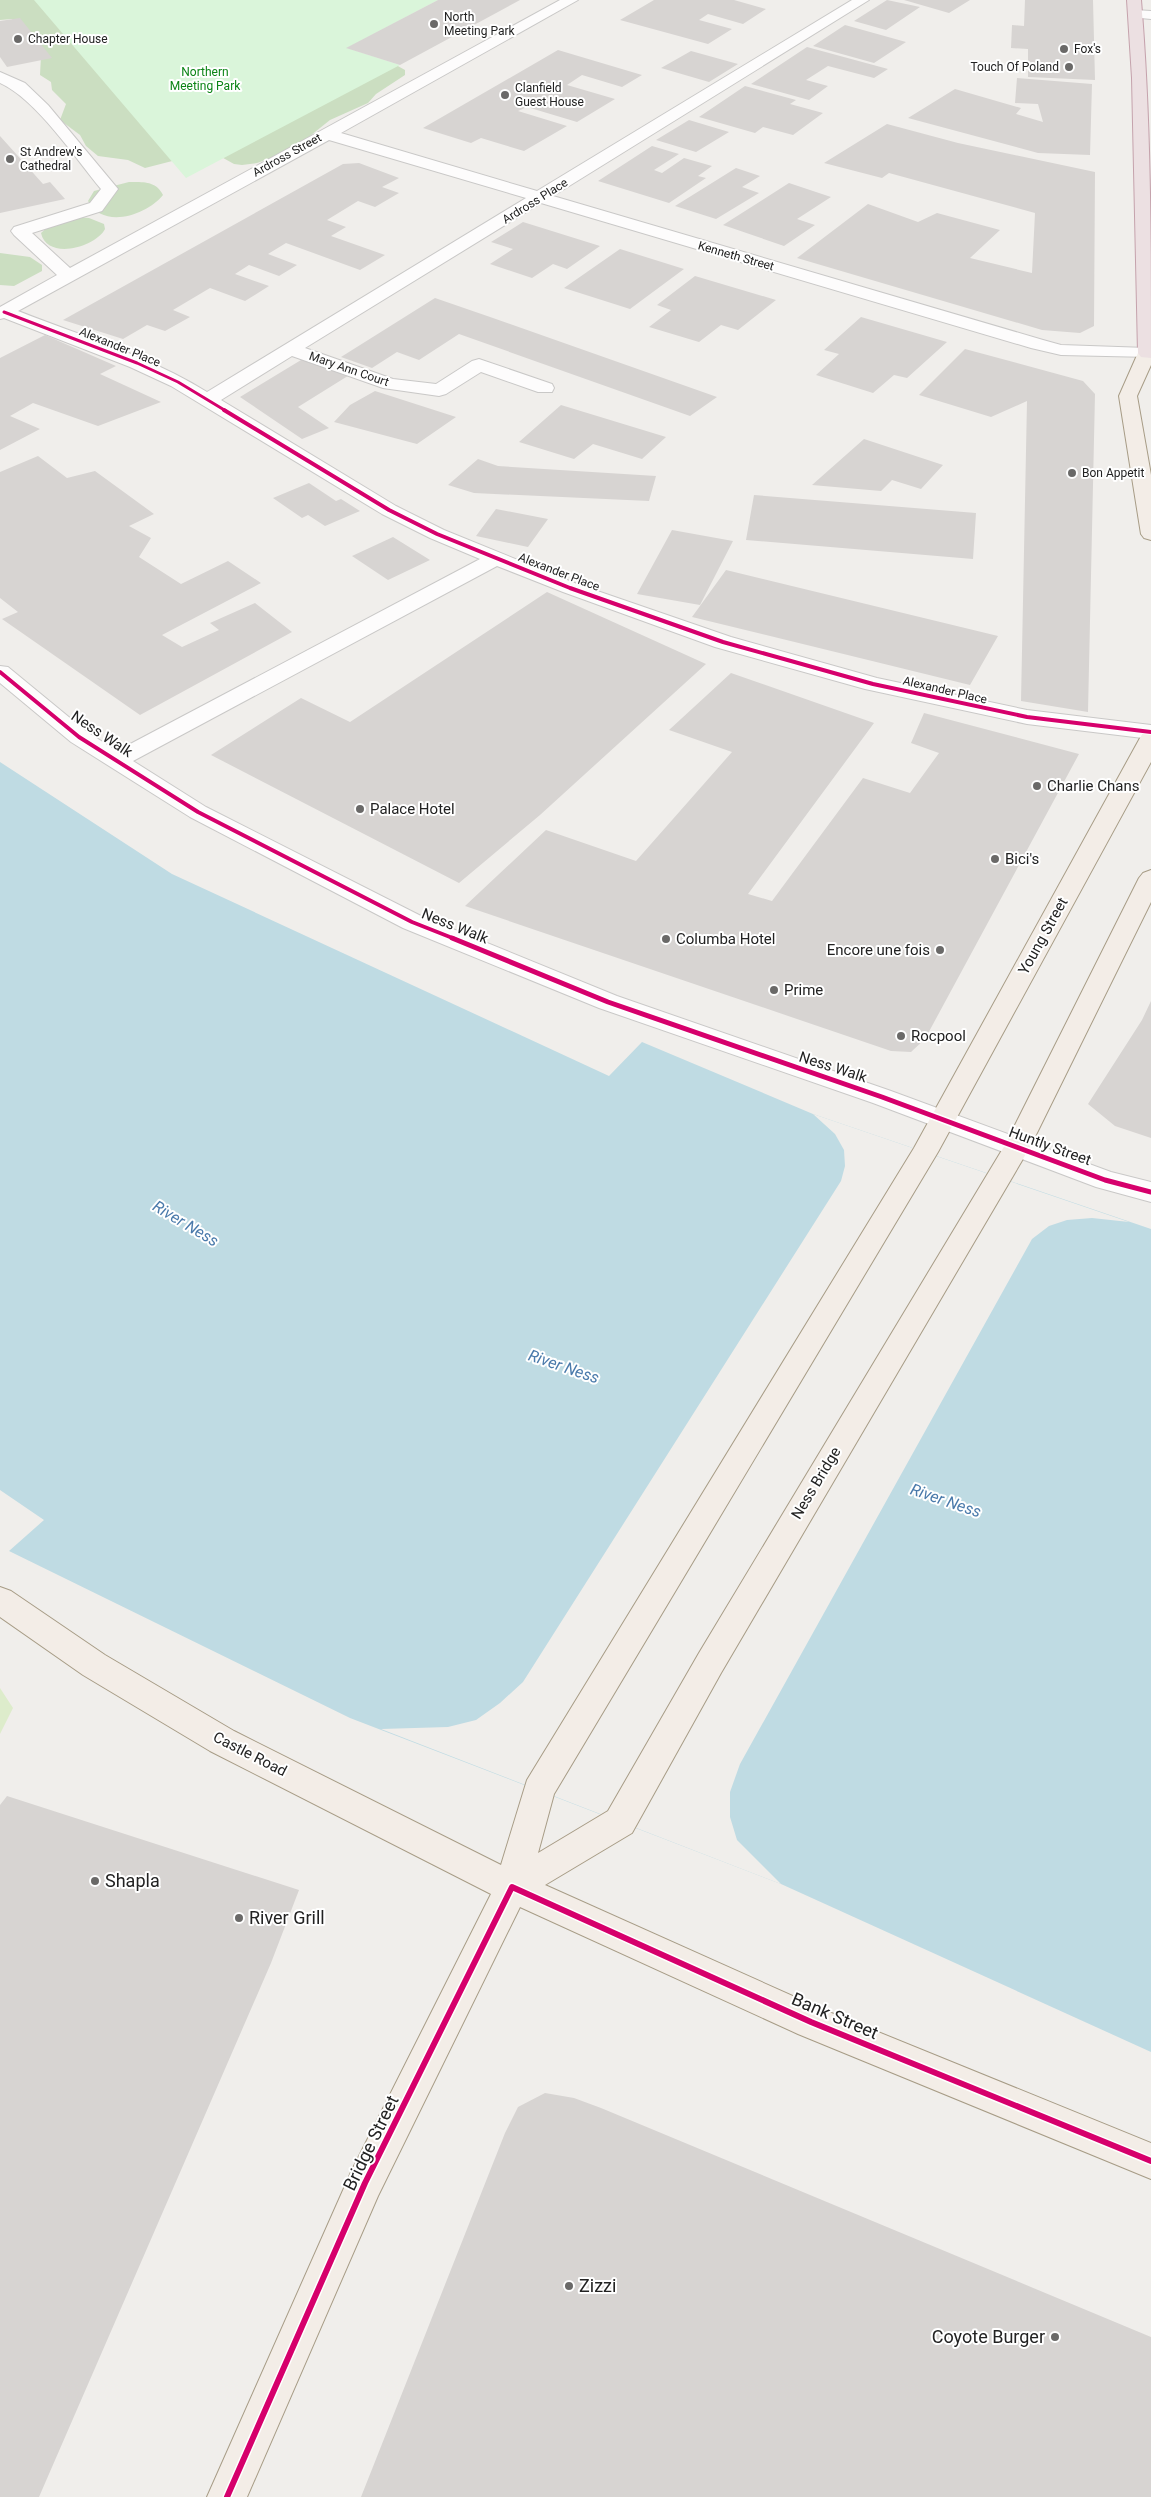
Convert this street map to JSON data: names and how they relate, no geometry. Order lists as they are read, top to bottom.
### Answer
{
  "streets": {
    "main road": [
      "Young Street",
      "Ness Bridge",
      "Castle Road",
      "Bank Street",
      "Bridge Street"
    ],
    "street": [
      "Ardross Street",
      "Ardross Place",
      "Kenneth Street",
      "Alexander Place",
      "Mary Ann Court",
      "Ness Walk",
      "Huntly Street"
    ]
  },
  "crossings": [
    ["Ardross Street", "Kenneth Street"],
    ["Ardross Street", "Alexander Place"],
    ["Ardross Place", "Kenneth Street"],
    ["Ardross Place", "Alexander Place"],
    ["Ardross Place", "Mary Ann Court"],
    ["Alexander Place", "Young Street"],
    ["Ness Walk", "Young Street"],
    ["Ness Walk", "Huntly Street"],
    ["Young Street", "Huntly Street"],
    ["Huntly Street", "Ness Bridge"],
    ["Ness Bridge", "Castle Road"],
    ["Ness Bridge", "Bank Street"],
    ["Ness Bridge", "Bridge Street"],
    ["Castle Road", "Bank Street"],
    ["Castle Road", "Bridge Street"],
    ["Bank Street", "Bridge Street"]
  ],
  "water": ["River Ness"],
  "parks": ["Northern Meeting Park"],
  "places": [
    "North Meeting Park",
    "Chapter House",
    "Fox's",
    "Touch Of Poland",
    "Clanfield Guest House",
    "St Andrew's Cathedral",
    "Bon Appetit",
    "Charlie Chans",
    "Palace Hotel",
    "Bici's",
    "Columba Hotel",
    "Encore une fois",
    "Prime",
    "Rocpool",
    "Shapla",
    "River Grill",
    "Zizzi",
    "Coyote Burger"
  ]
}
